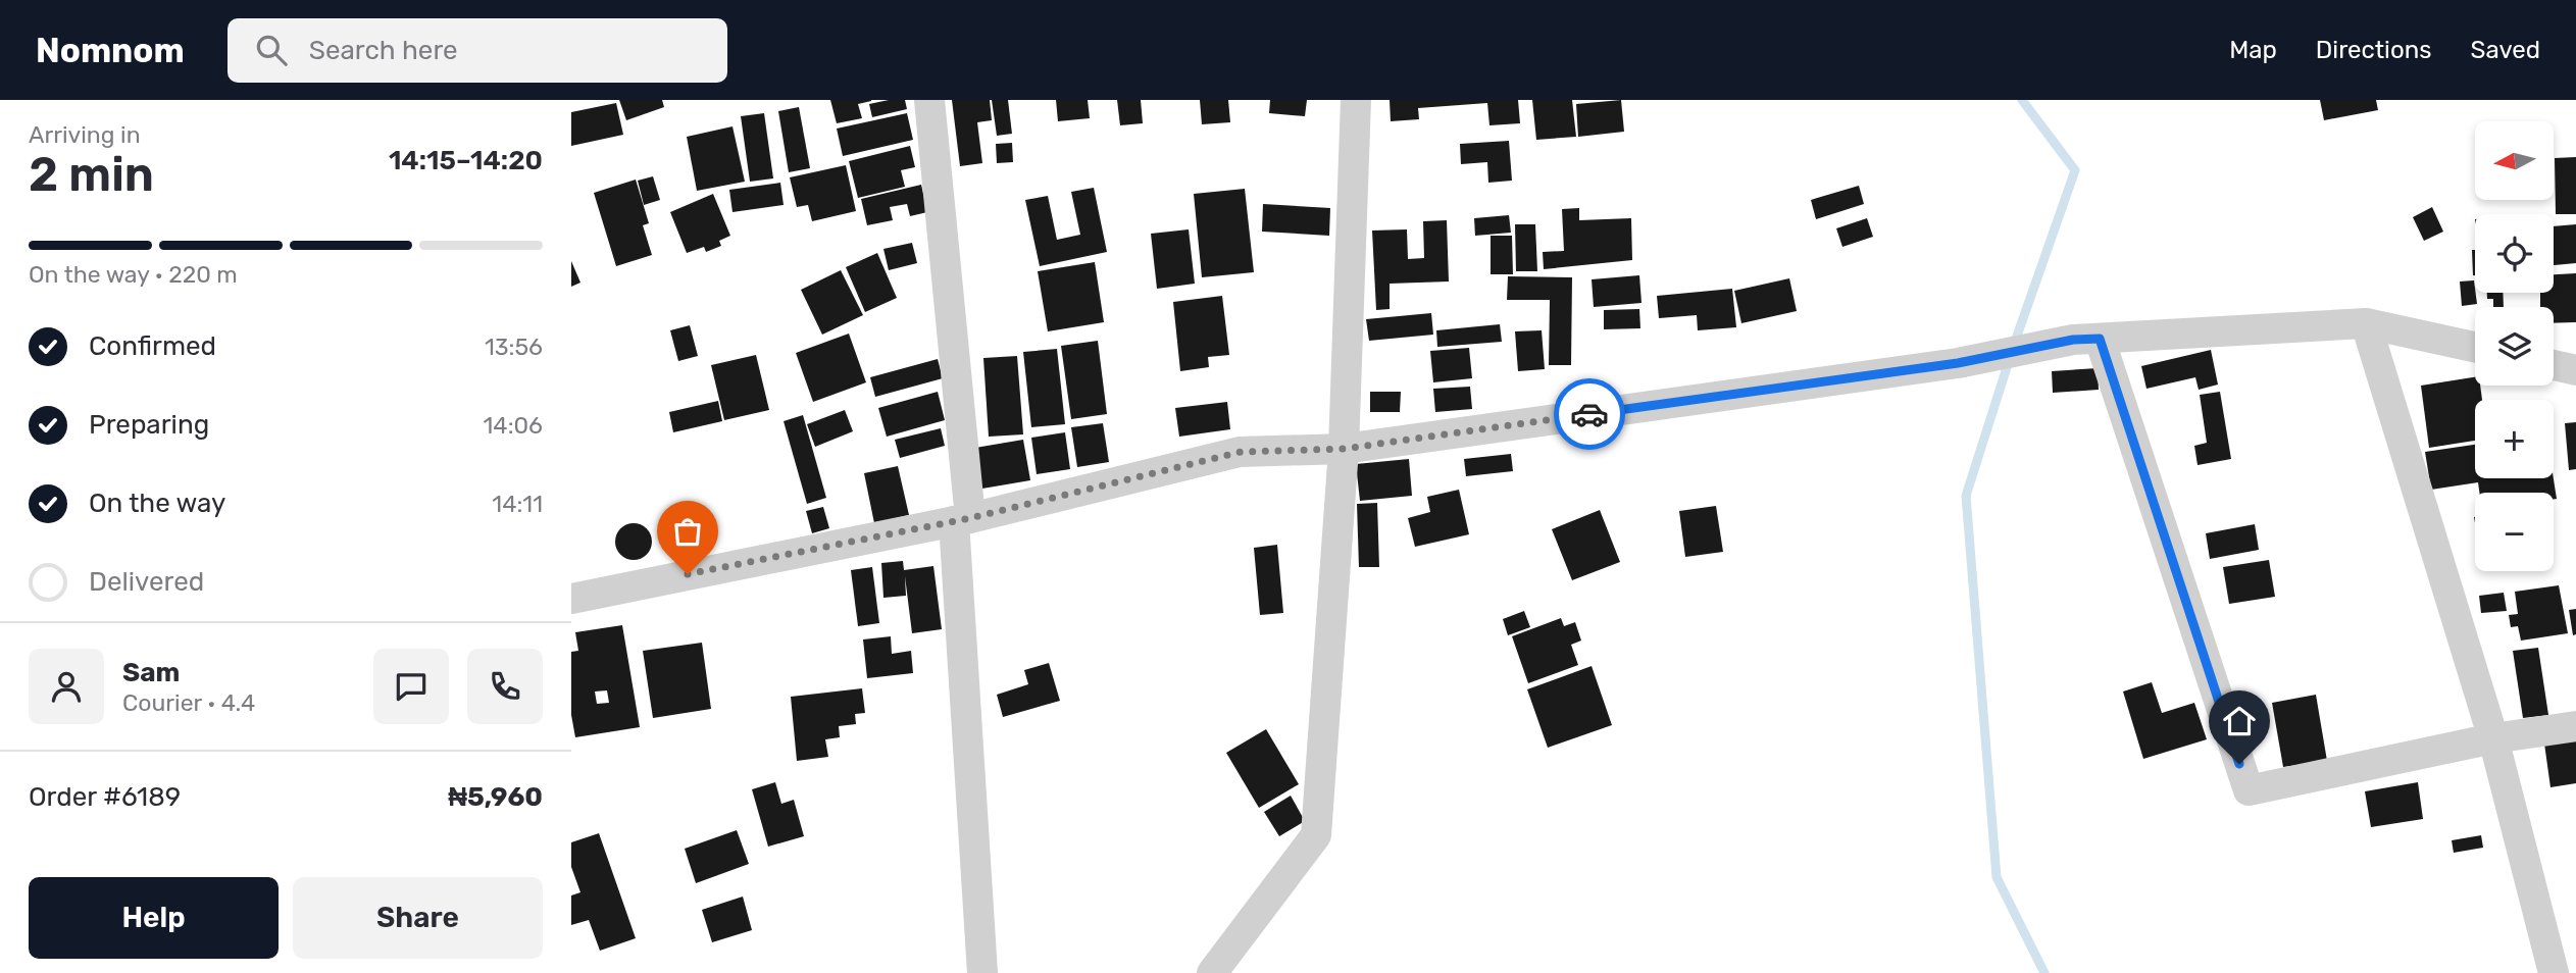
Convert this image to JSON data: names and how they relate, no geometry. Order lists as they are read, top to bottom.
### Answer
{
  "north": "left",
  "page": {
    "header": "Nomnom",
    "search": "Search here",
    "nav": ["Map", "Directions", "Saved"],
    "heading": ["2 min", "Arriving in", "14:15–14:20"],
    "panel": [
      "Sam",
      "Courier · 4.4",
      "Order #6189",
      "₦5,960"
    ],
    "map_buttons": ["+", "−"],
    "bar": "On the way · 220 m",
    "list": [
      ["Confirmed", "13:56"],
      ["Preparing", "14:06"],
      ["On the way", "14:11"],
      "Delivered"
    ],
    "buttons": ["Help", "Share"]
  }
}
